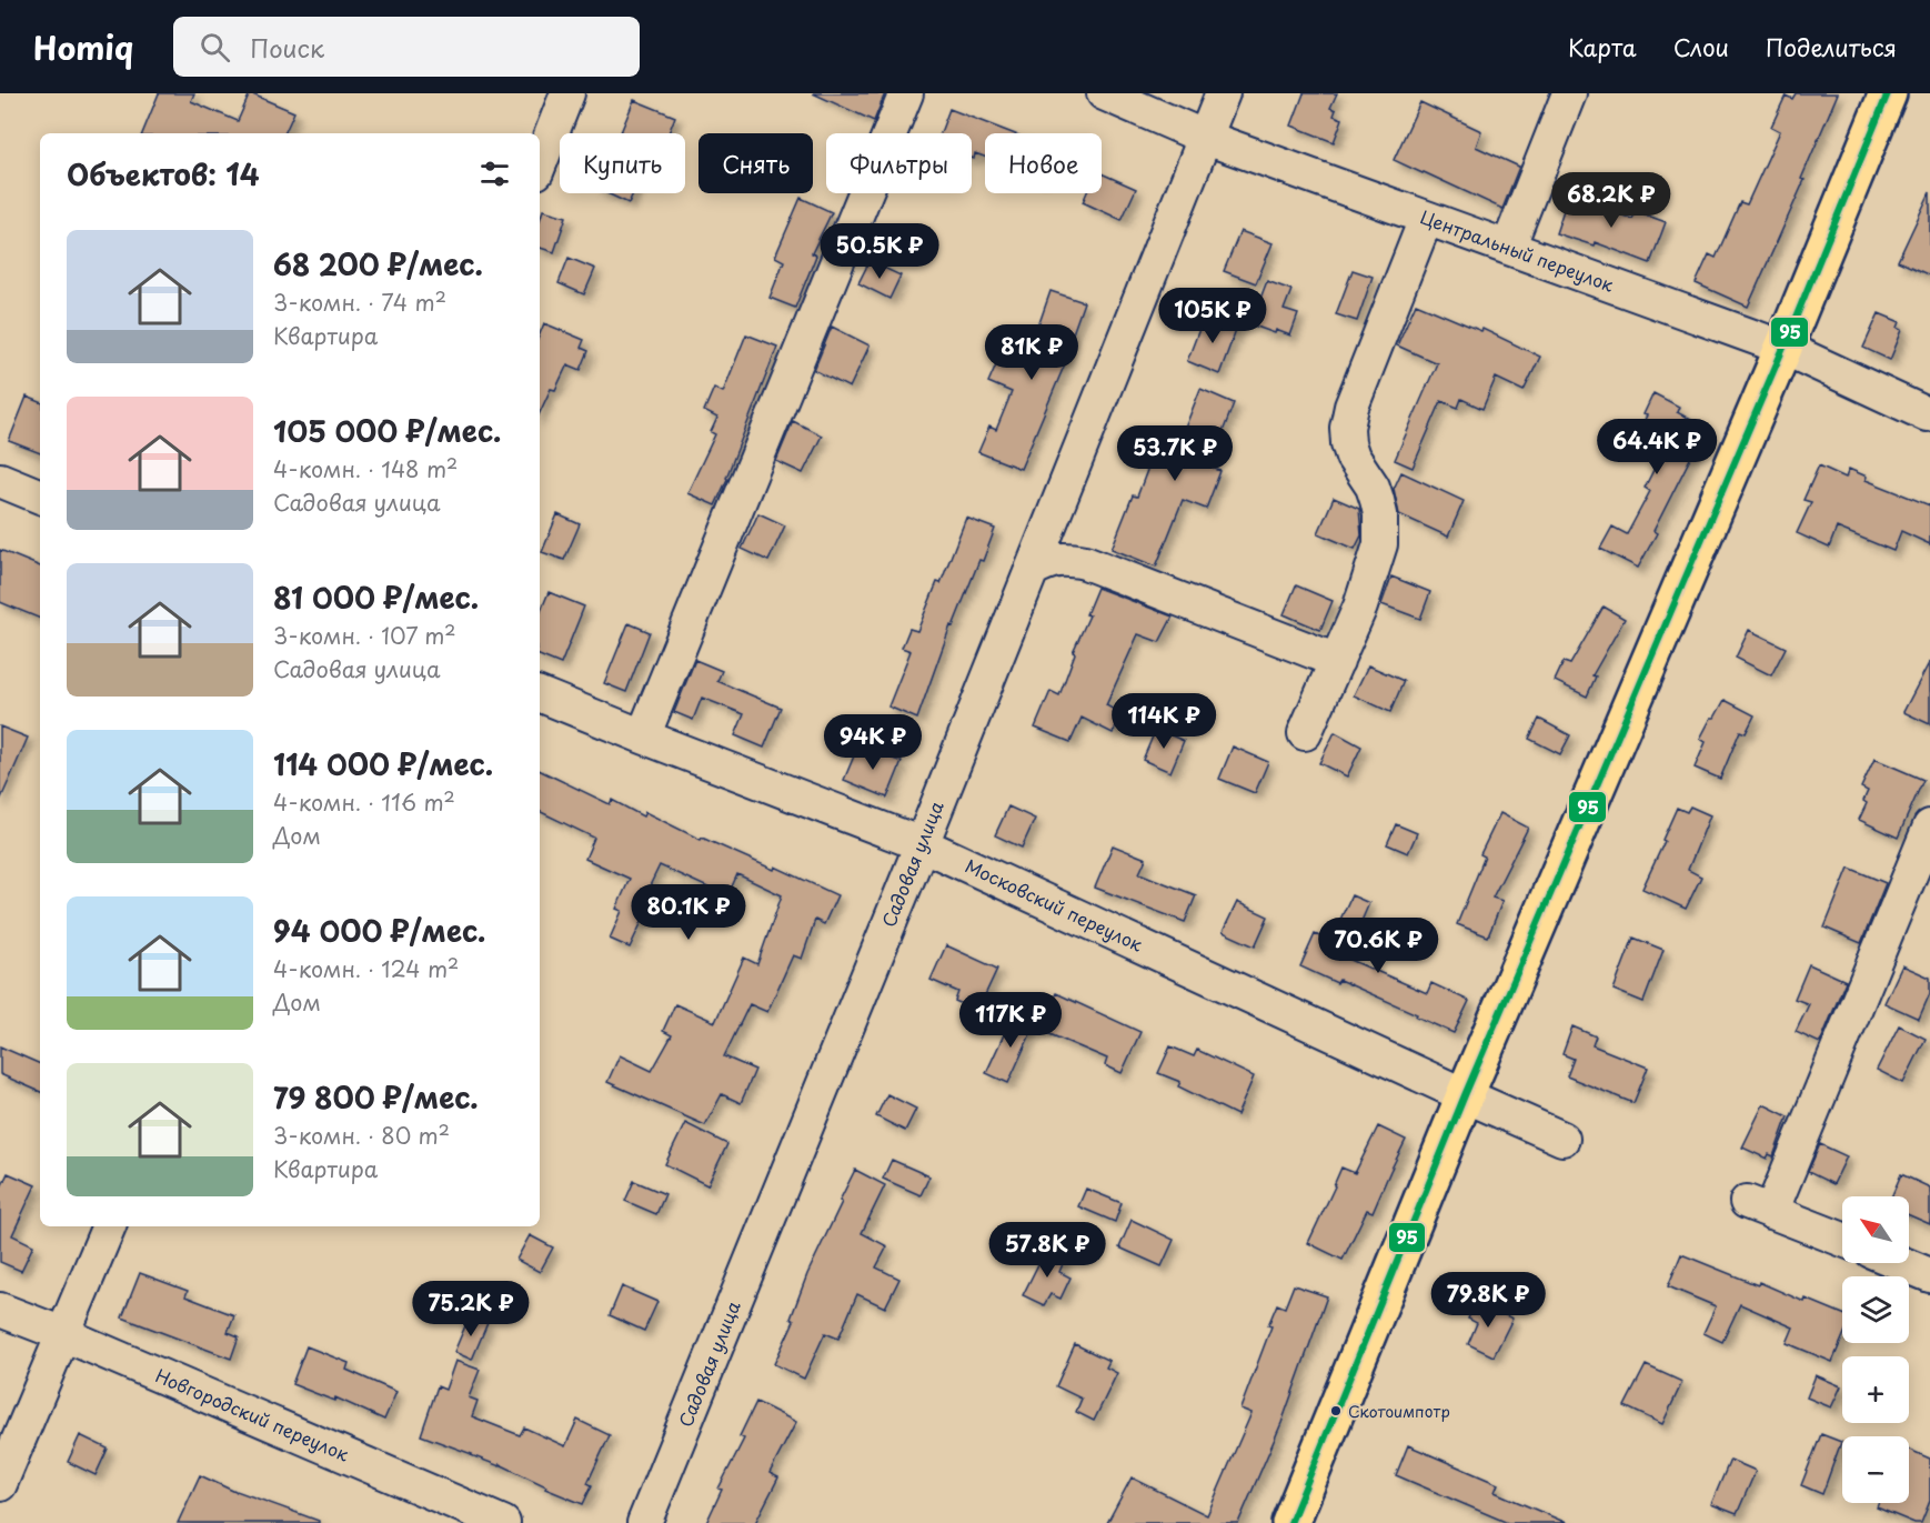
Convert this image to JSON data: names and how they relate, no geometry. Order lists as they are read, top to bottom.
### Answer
{
  "streets": {
    "street": [
      "Центральный переулок",
      "Садовая улица",
      "Московский переулок",
      "Новгородский переулок"
    ]
  },
  "crossings": [
    ["Центральный переулок", "Садовая улица"],
    ["Садовая улица", "Московский переулок"]
  ],
  "places": ["Скотоимпотр"],
  "lines": ["transit line 95"],
  "north": "top left",
  "page": {
    "header": "Homiq",
    "search": "Поиск",
    "nav": ["Карта", "Слои", "Поделиться"],
    "chip": [
      "Купить",
      "Снять",
      "Фильтры",
      "Новое"
    ],
    "heading": "Объектов: 14",
    "price": [
      "68.2K ₽",
      "50.5K ₽",
      "105K ₽",
      "81K ₽",
      "64.4K ₽",
      "53.7K ₽",
      "114K ₽",
      "94K ₽",
      "80.1K ₽",
      "70.6K ₽",
      "117K ₽",
      "57.8K ₽",
      "79.8K ₽",
      "75.2K ₽"
    ],
    "list": [
      {
        "name": "68 200 ₽/мес.",
        "note": "3-комн. · 74 m² · Квартира"
      },
      {
        "name": "105 000 ₽/мес.",
        "note": "4-комн. · 148 m² · Садовая улица"
      },
      {
        "name": "81 000 ₽/мес.",
        "note": "3-комн. · 107 m² · Садовая улица"
      },
      {
        "name": "114 000 ₽/мес.",
        "note": "4-комн. · 116 m² · Дом"
      },
      {
        "name": "94 000 ₽/мес.",
        "note": "4-комн. · 124 m² · Дом"
      },
      {
        "name": "79 800 ₽/мес.",
        "note": "3-комн. · 80 m² · Квартира"
      }
    ],
    "map_buttons": ["+", "−"]
  }
}
